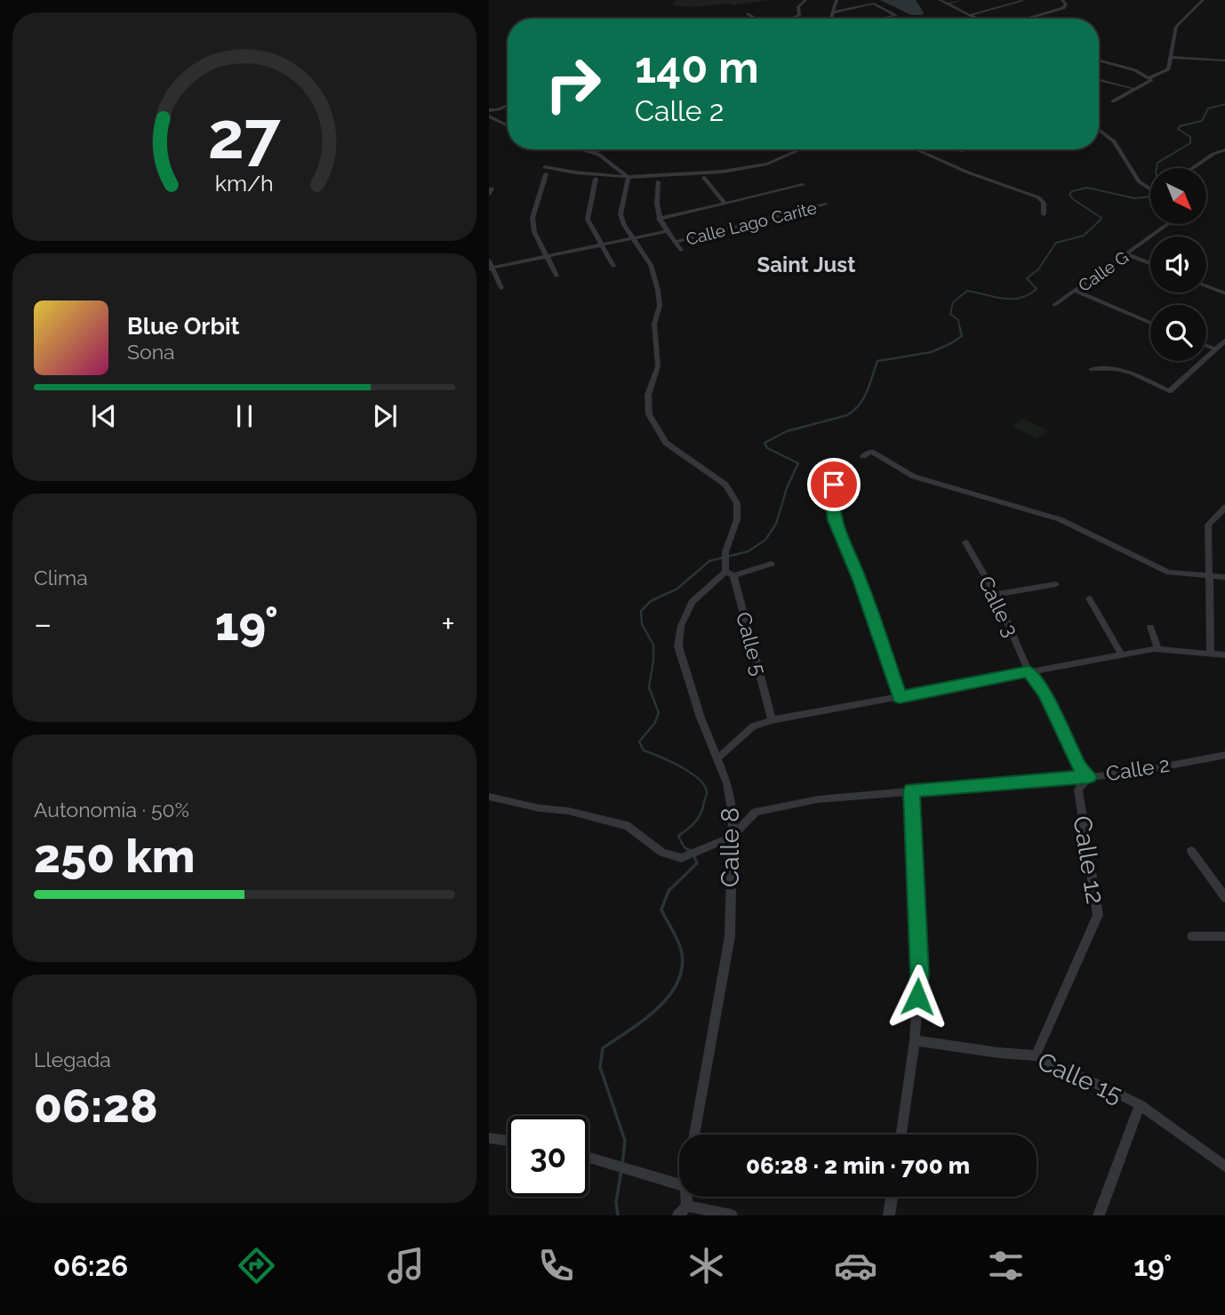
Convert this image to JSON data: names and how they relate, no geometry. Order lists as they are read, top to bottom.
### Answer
{
  "streets": {
    "street": [
      "Calle Lago Carite",
      "Calle G",
      "Calle 3",
      "Calle 5",
      "Calle 2",
      "Calle 8",
      "Calle 12",
      "Calle 15"
    ]
  },
  "crossings": [
    ["Calle 5", "Calle 8"],
    ["Calle 2", "Calle 8"],
    ["Calle 2", "Calle 12"],
    ["Calle 12", "Calle 15"]
  ],
  "districts": ["Saint Just"],
  "north": "bottom right",
  "page": {
    "turn": ["140 m", "Calle 2"],
    "song": ["Blue Orbit", "Sona"],
    "tile": [
      "Clima",
      ["Autonomía · 50%", "250 km"],
      ["Llegada", "06:28"]
    ],
    "heat": ["−", "19°", "+"],
    "limit": "30",
    "trip": "06:28 · 2 min · 700 m",
    "tabs": ["06:26", "19°"],
    "gauge": ["27", "km/h"]
  }
}
